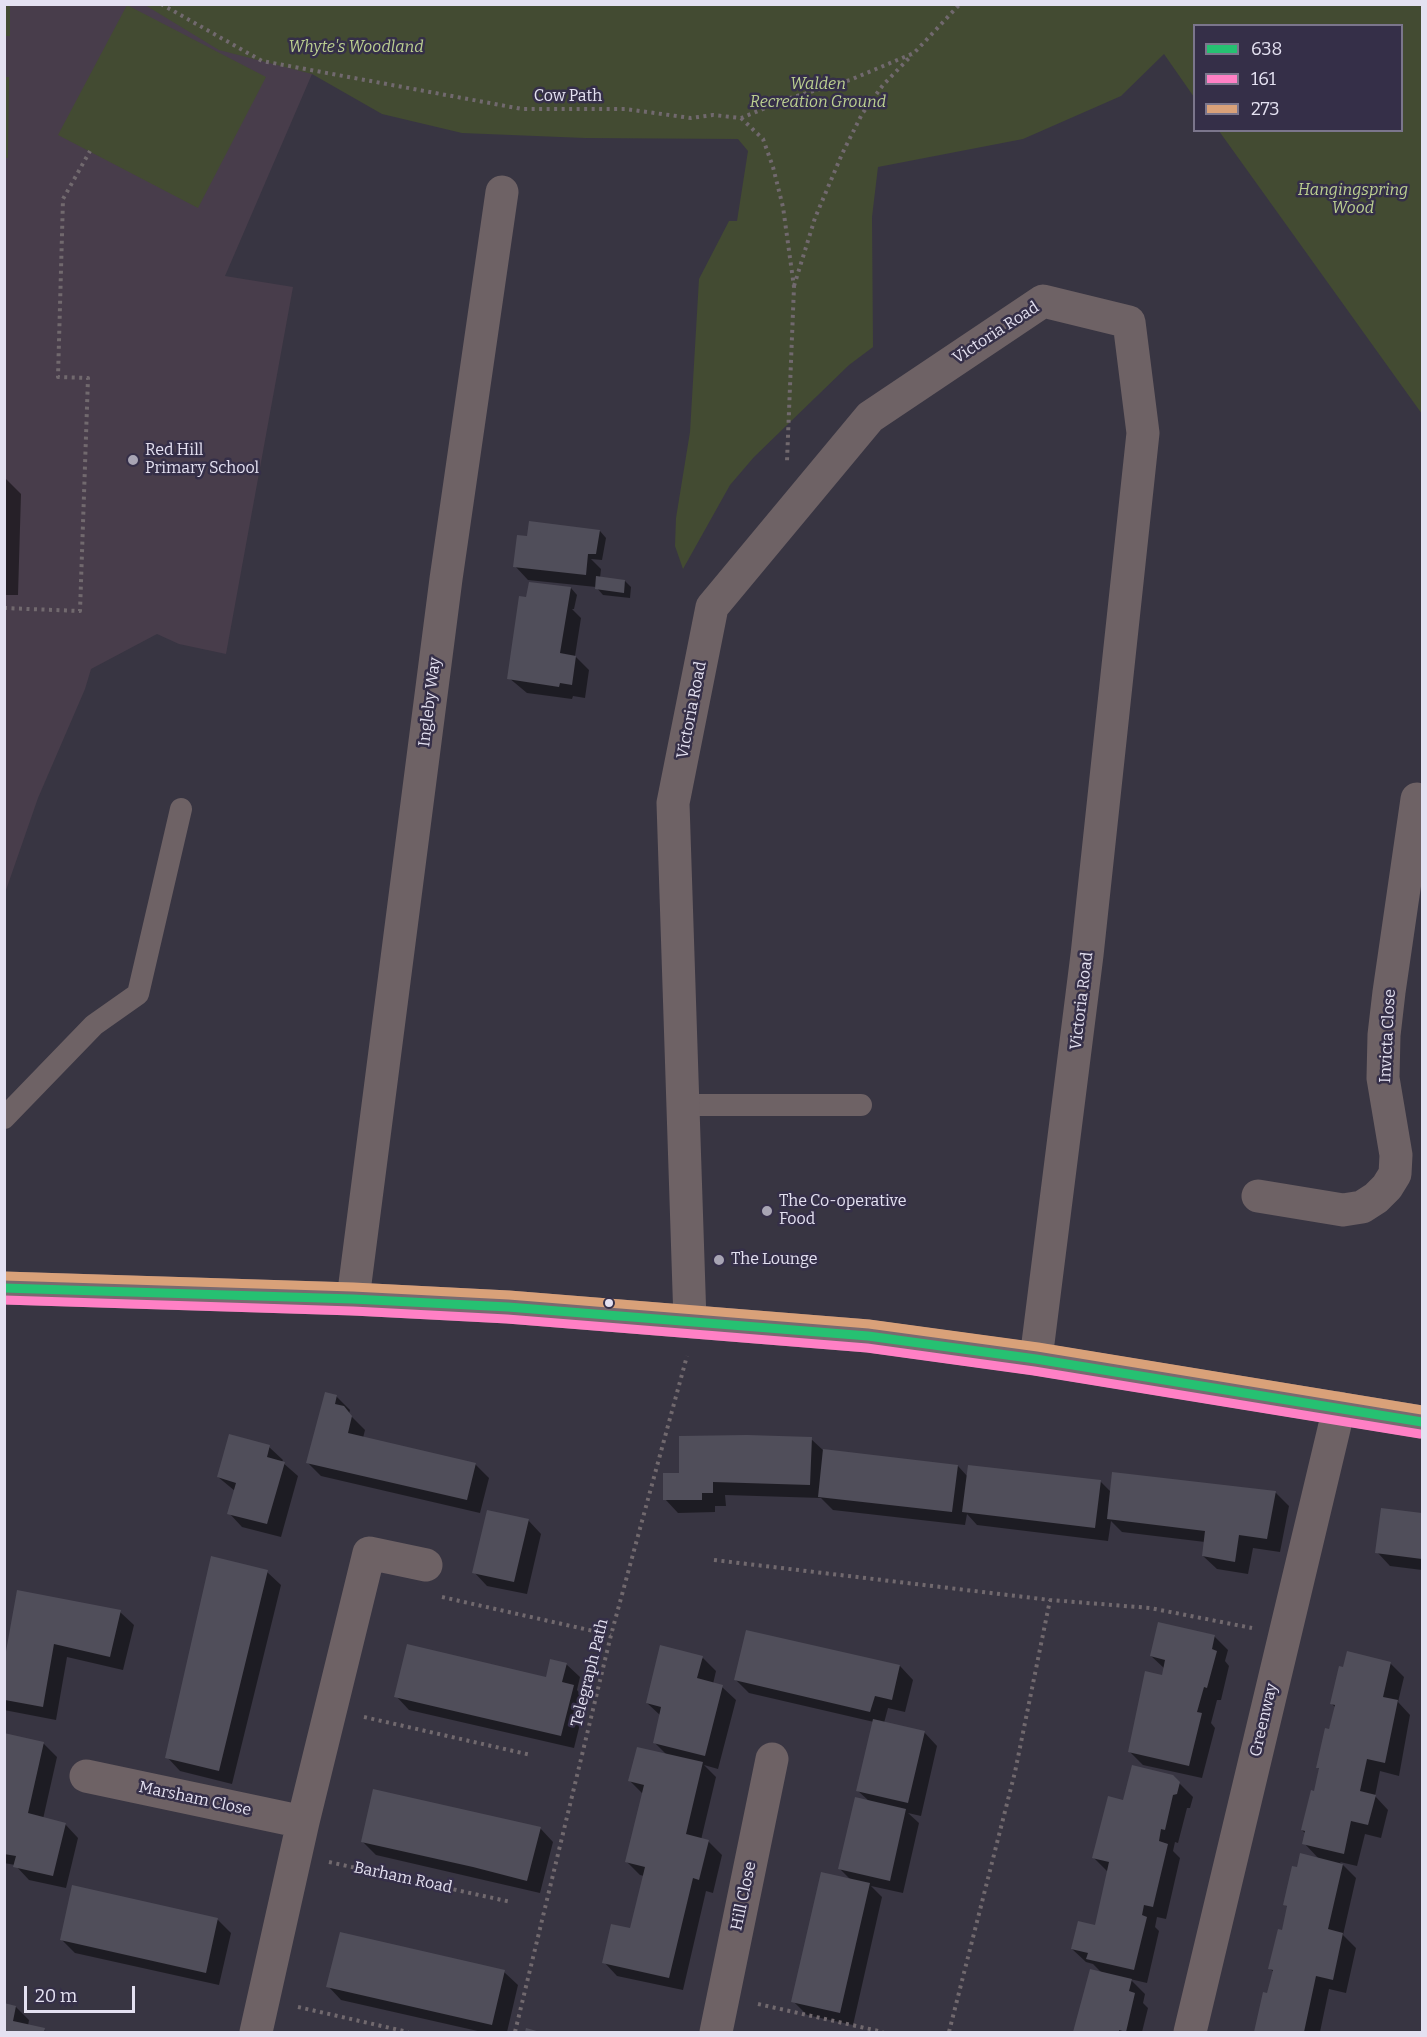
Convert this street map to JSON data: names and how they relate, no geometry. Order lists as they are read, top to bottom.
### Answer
{
  "streets": {
    "street": [
      "Victoria Road",
      "Ingleby Way",
      "Invicta Close",
      "Greenway",
      "Marsham Close",
      "Hill Close"
    ],
    "path": ["Cow Path", "Telegraph Path", "Barham Road"]
  },
  "crossings": [
    ["Victoria Road", "Telegraph Path"]
  ],
  "parks": ["Whyte's Woodland", "Walden Recreation Ground", "Hangingspring Wood"],
  "places": ["Red Hill Primary School", "The Co-operative Food", "The Lounge"],
  "lines": ["transit line 273", "transit line 638", "transit line 161"],
  "legend": ["638", "161", "273"],
  "scale_bar": "20 m"
}
